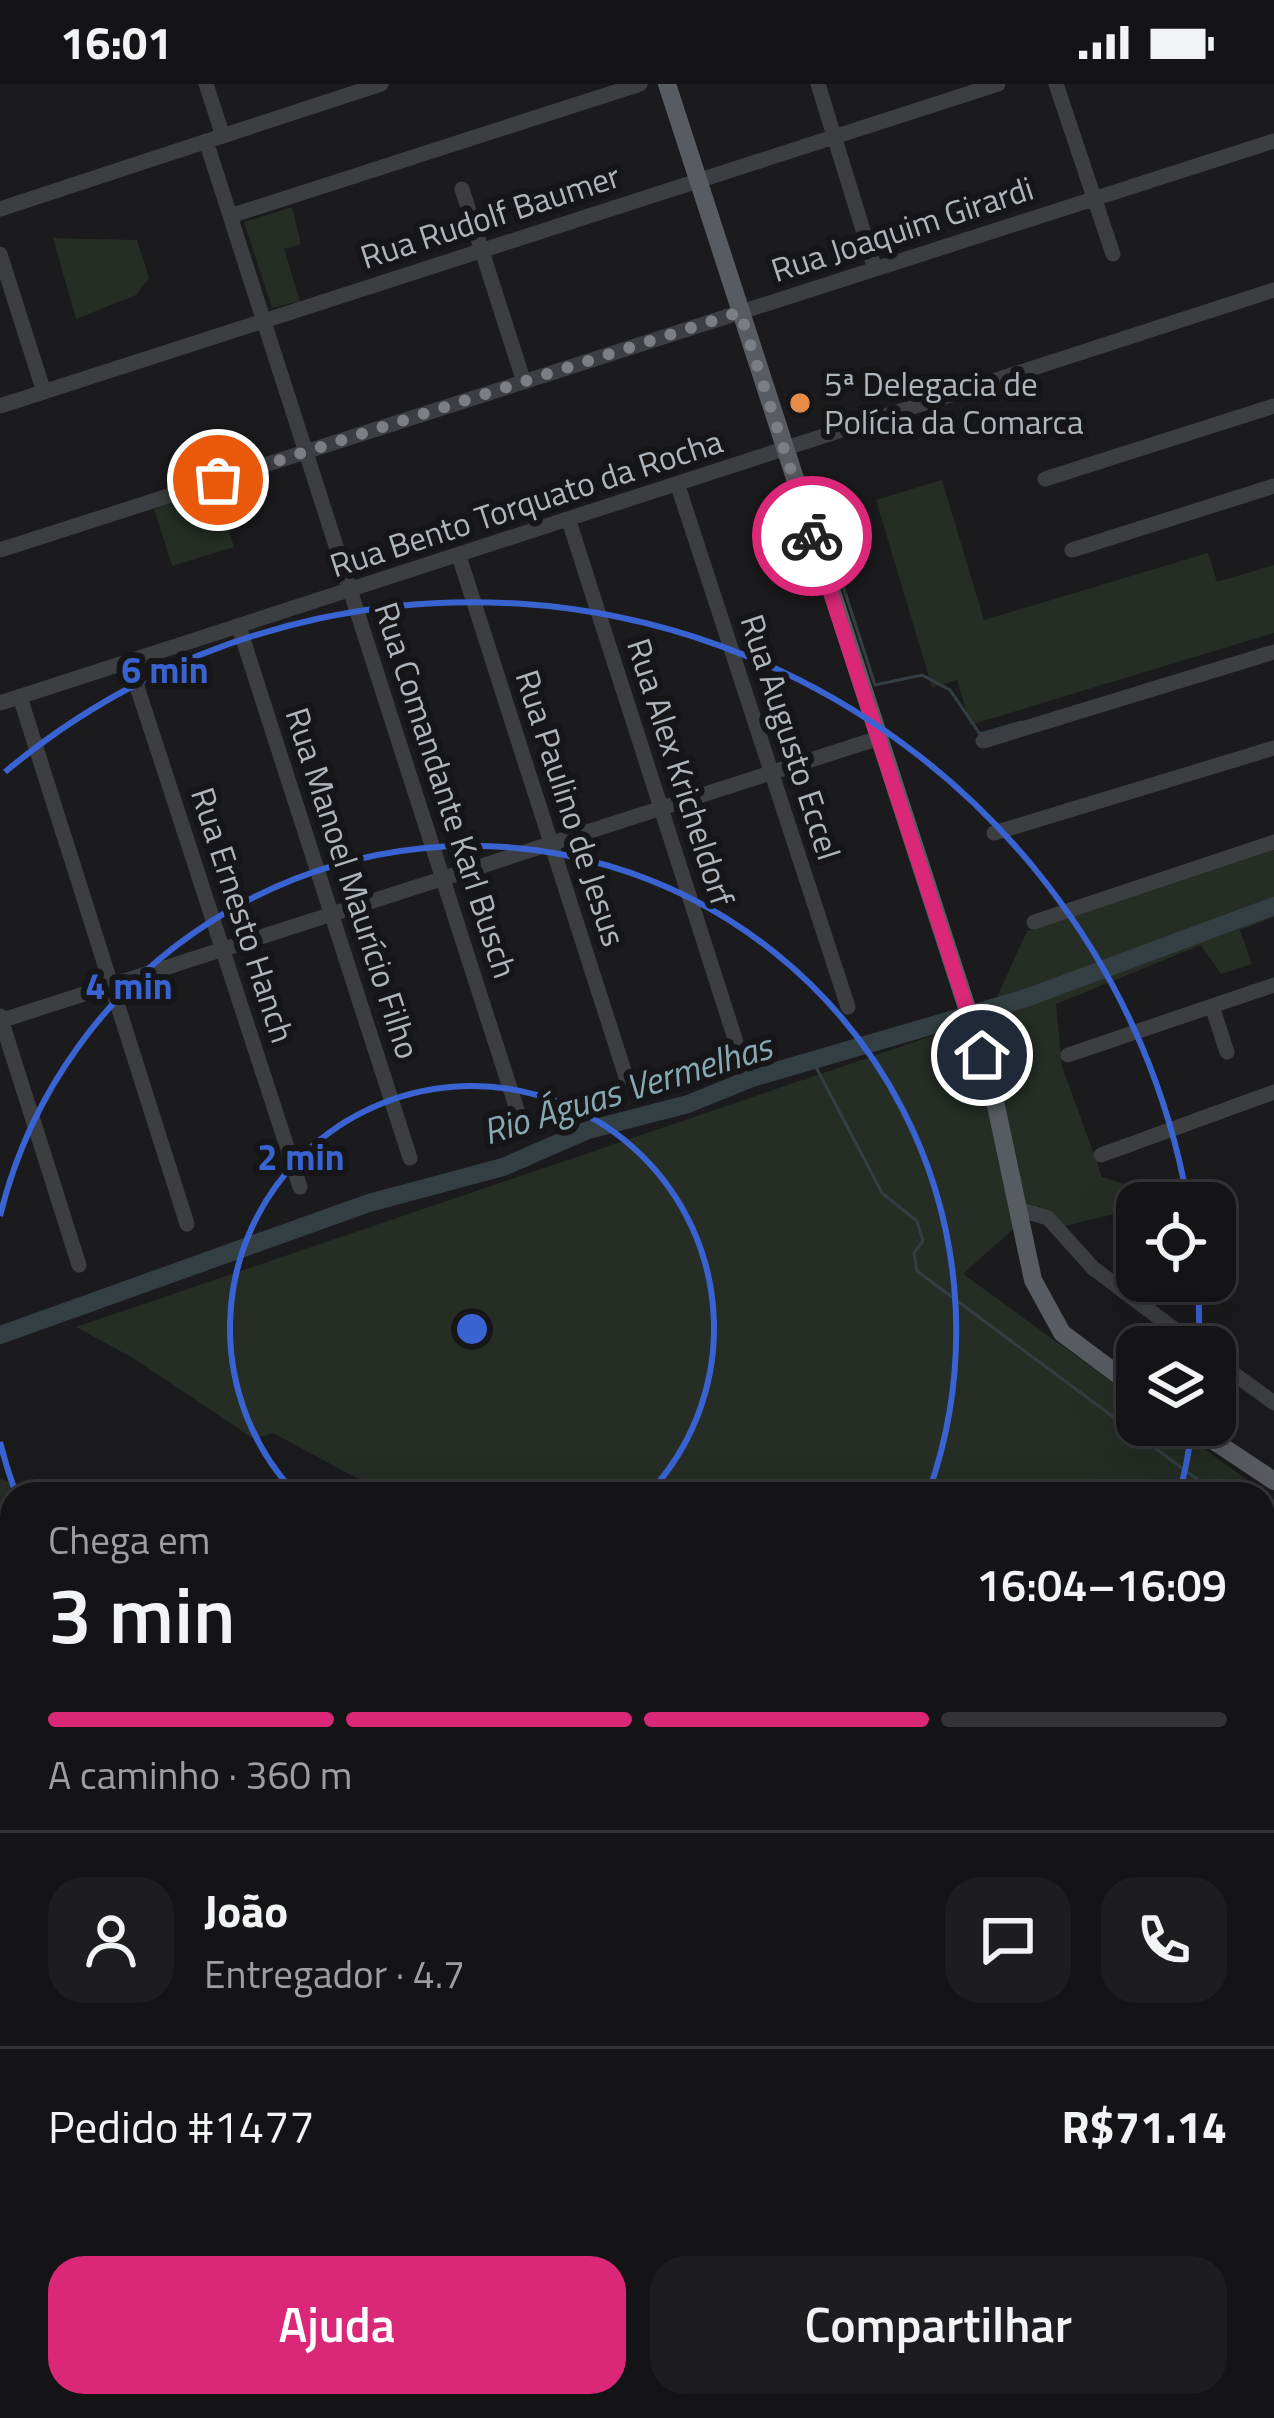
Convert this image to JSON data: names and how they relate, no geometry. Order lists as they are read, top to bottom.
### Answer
{
  "streets": {
    "street": [
      "Rua Rudolf Baumer",
      "Rua Joaquim Girardi",
      "Rua Bento Torquato da Rocha",
      "Rua Augusto Eccel",
      "Rua Alex Kricheldorf",
      "Rua Comandante Karl Busch",
      "Rua Paulino de Jesus",
      "Rua Manoel Maurício Filho",
      "Rua Ernesto Hanch"
    ]
  },
  "crossings": [
    ["Rua Rudolf Baumer", "Rua Comandante Karl Busch"],
    ["Rua Joaquim Girardi", "Rua Comandante Karl Busch"],
    ["Rua Bento Torquato da Rocha", "Rua Augusto Eccel"],
    ["Rua Bento Torquato da Rocha", "Rua Alex Kricheldorf"],
    ["Rua Bento Torquato da Rocha", "Rua Comandante Karl Busch"],
    ["Rua Bento Torquato da Rocha", "Rua Paulino de Jesus"],
    ["Rua Bento Torquato da Rocha", "Rua Manoel Maurício Filho"],
    ["Rua Bento Torquato da Rocha", "Rua Ernesto Hanch"]
  ],
  "water": ["Rio Águas Vermelhas"],
  "places": ["5ª Delegacia de Polícia da Comarca"],
  "page": {
    "status": "16:01",
    "heading": ["3 min", "Chega em", "16:04–16:09"],
    "panel": [
      "João",
      "Entregador · 4.7",
      "Pedido #1477",
      "R$71.14"
    ],
    "bar": "A caminho · 360 m",
    "buttons": ["Ajuda", "Compartilhar"]
  },
  "rings": ["6 min", "4 min", "2 min"]
}
